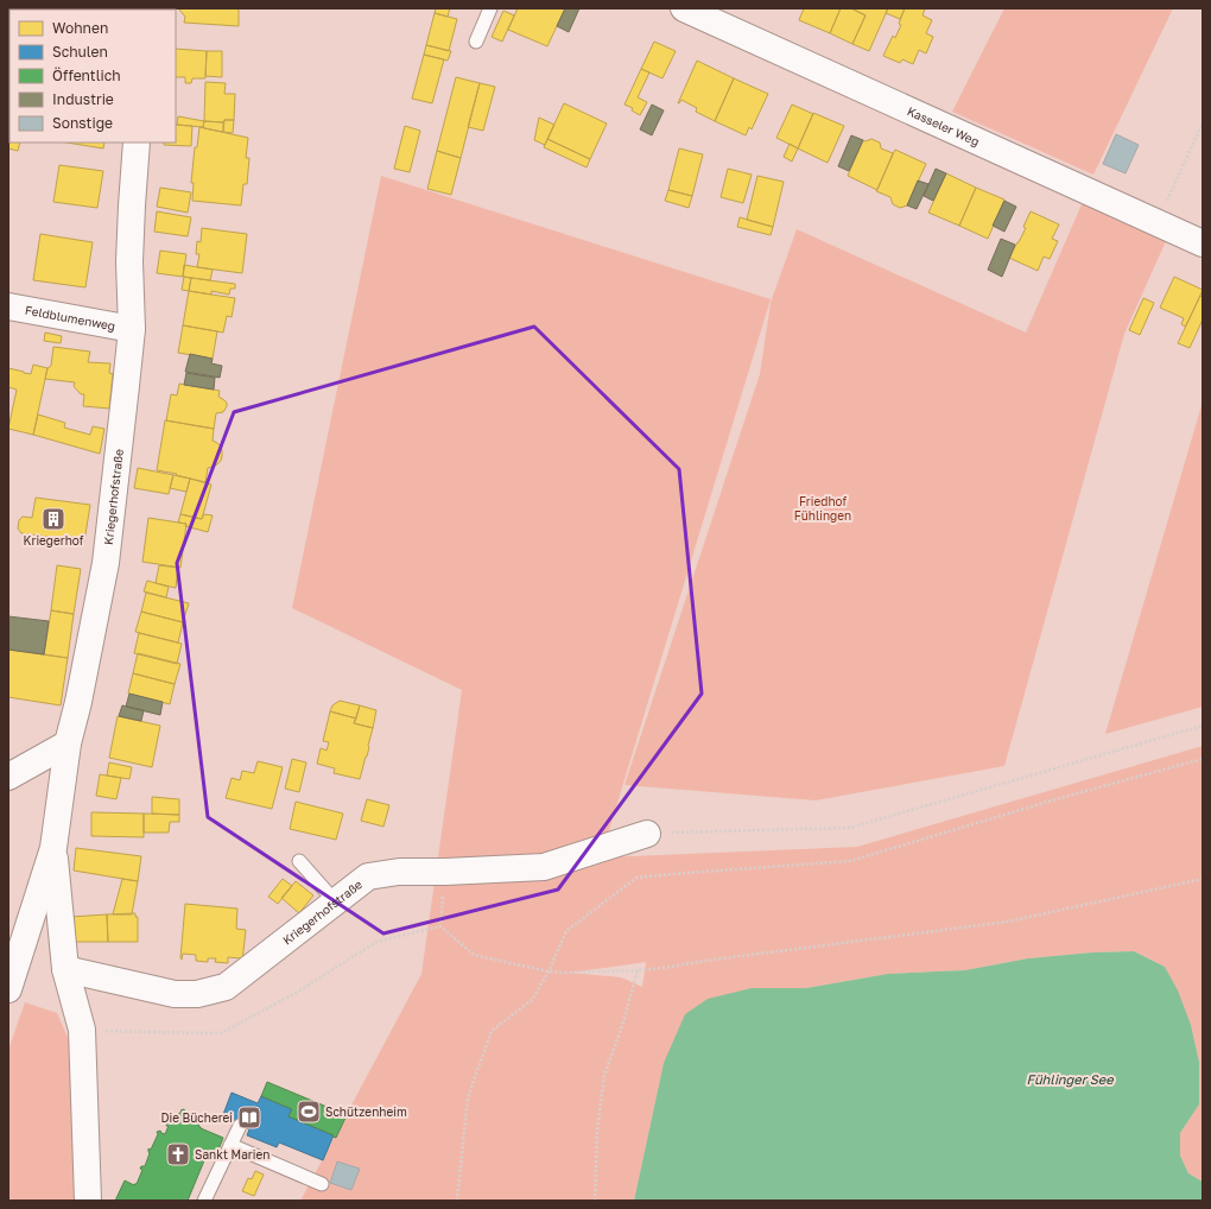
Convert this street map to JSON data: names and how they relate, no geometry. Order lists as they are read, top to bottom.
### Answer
{
  "streets": {
    "street": ["Kasseler Weg", "Feldblumenweg", "Kriegerhofstraße"]
  },
  "crossings": [
    ["Feldblumenweg", "Kriegerhofstraße"]
  ],
  "water": ["Fühlinger See"],
  "parks": ["Friedhof Fühlingen"],
  "places": {
    "building": ["Kriegerhof"],
    "sports": ["Schützenheim"],
    "library": ["Die Bücherei"],
    "church": ["Sankt Marien"]
  },
  "legend": [
    "Wohnen",
    "Schulen",
    "Öffentlich",
    "Industrie",
    "Sonstige"
  ]
}
